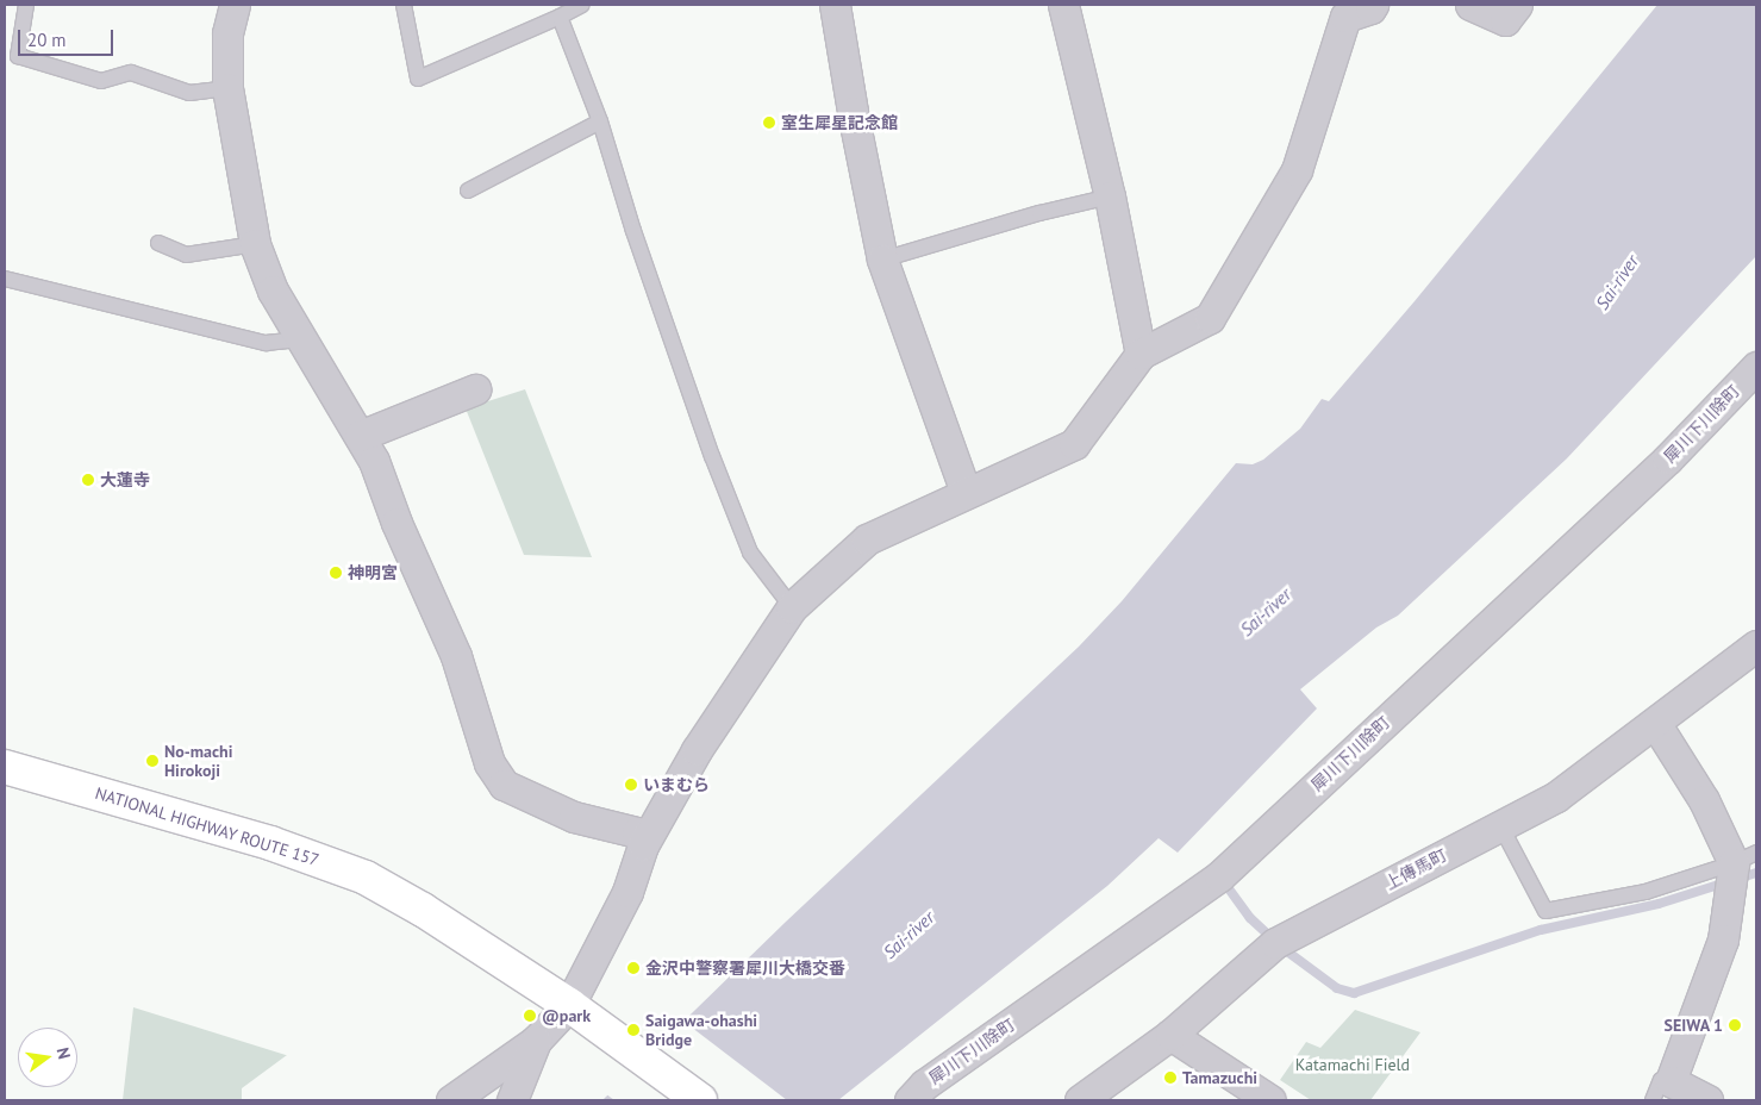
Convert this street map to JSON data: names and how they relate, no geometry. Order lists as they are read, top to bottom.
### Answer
{
  "streets": {
    "highway": ["NATIONAL HIGHWAY ROUTE 157"],
    "street": ["犀川下川除町", "上傳馬町"]
  },
  "water": ["Sai-river"],
  "parks": ["Katamachi Field"],
  "places": [
    "室生犀星記念館",
    "大蓮寺",
    "神明宮",
    "No-machi Hirokoji",
    "いまむら",
    "金沢中警察署犀川大橋交番",
    "@park",
    "SEIWA 1",
    "Saigawa-ohashi Bridge",
    "Tamazuchi"
  ],
  "scale_bar": "20 m",
  "north": "right"
}
